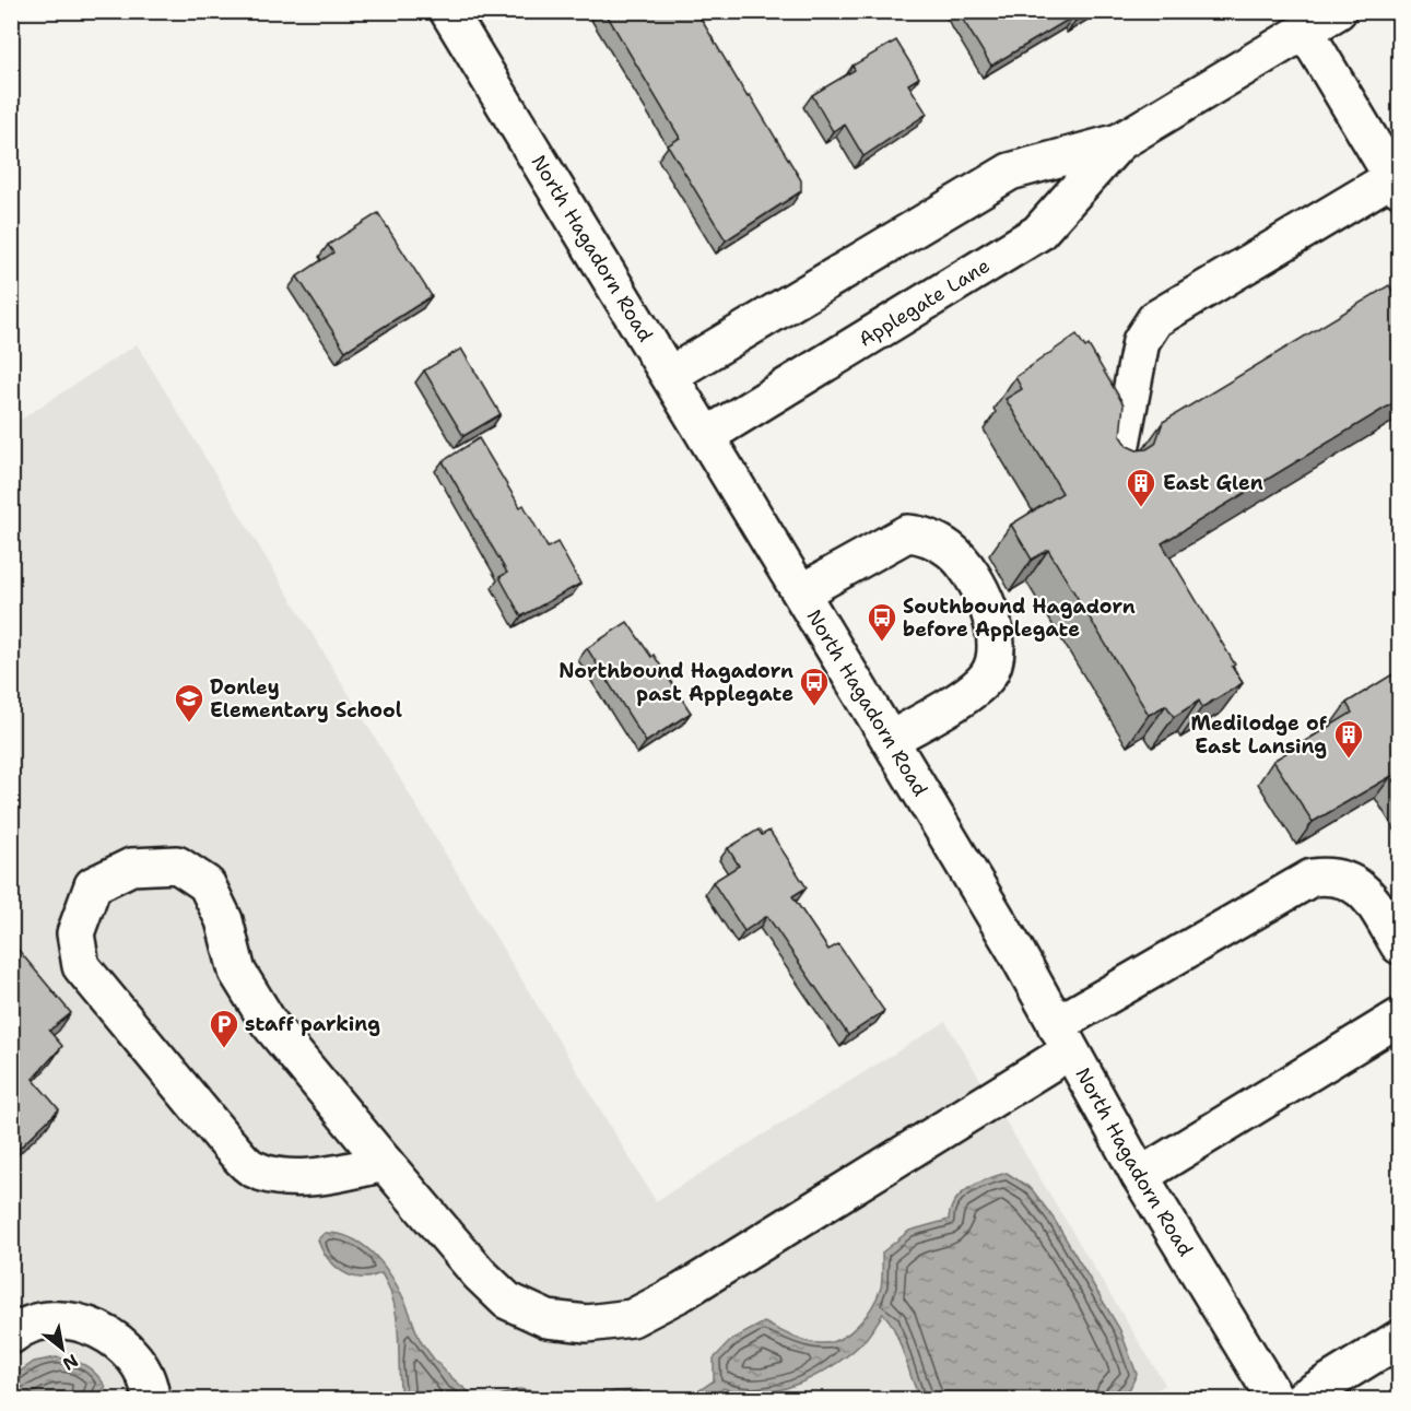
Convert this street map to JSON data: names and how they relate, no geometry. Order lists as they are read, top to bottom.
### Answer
{
  "streets": {
    "street": ["North Hagadorn Road", "Applegate Lane"]
  },
  "crossings": [
    ["North Hagadorn Road", "Applegate Lane"]
  ],
  "places": {
    "building": ["East Glen", "Medilodge of East Lansing"],
    "bus stop": ["Southbound Hagadorn before Applegate", "Northbound Hagadorn past Applegate"],
    "school or university": ["Donley Elementary School"],
    "parking": ["staff parking"]
  },
  "north": "bottom right"
}
